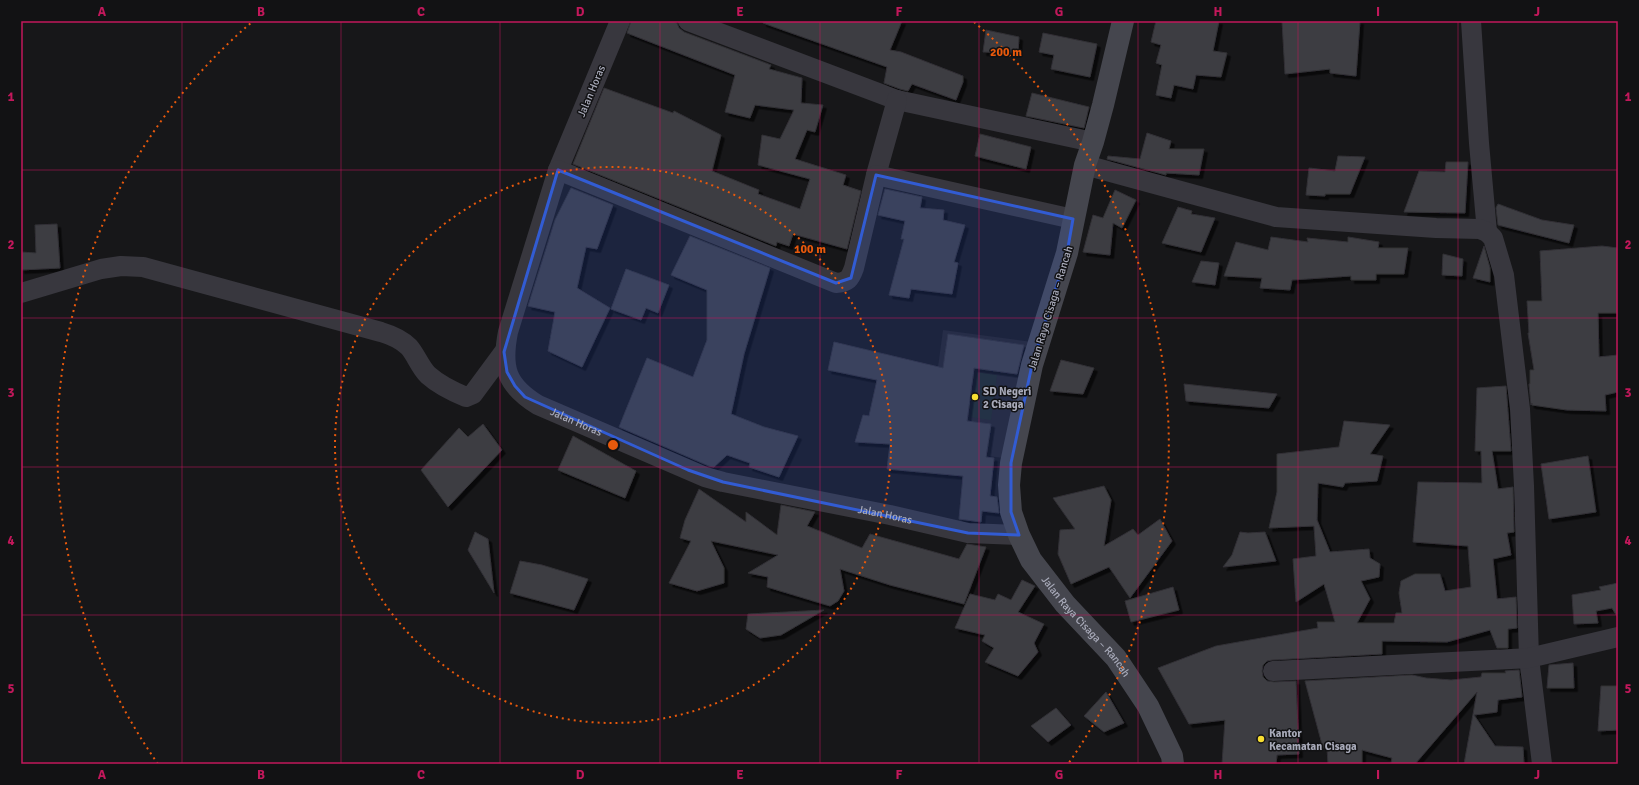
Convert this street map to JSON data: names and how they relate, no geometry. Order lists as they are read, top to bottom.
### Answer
{
  "streets": {
    "main road": ["Jalan Raya Cisaga – Rancah"],
    "street": ["Jalan Horas"]
  },
  "crossings": [
    ["Jalan Horas", "Jalan Raya Cisaga – Rancah"]
  ],
  "places": ["SD Negeri 2 Cisaga", "Kantor Kecamatan Cisaga"],
  "grid": {
    "columns": [
      "A",
      "B",
      "C",
      "D",
      "E",
      "F",
      "G",
      "H",
      "I",
      "J"
    ],
    "rows": [
      "1",
      "2",
      "3",
      "4",
      "5"
    ]
  },
  "rings": ["200 m", "100 m"]
}
